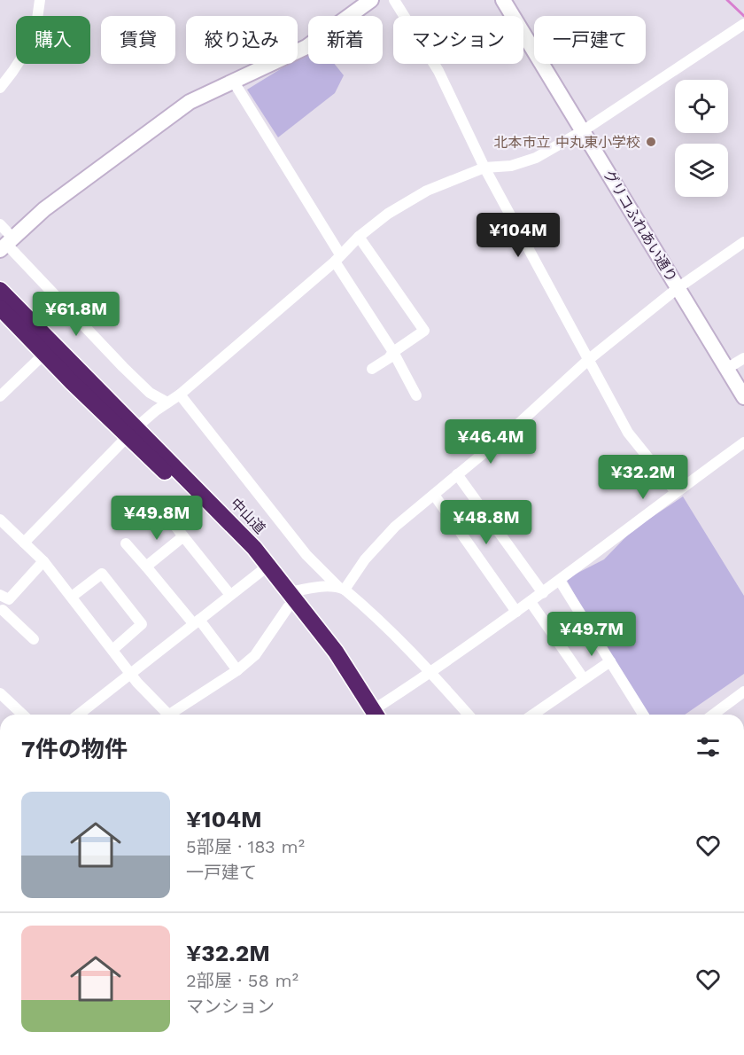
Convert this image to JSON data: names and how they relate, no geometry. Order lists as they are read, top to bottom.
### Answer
{
  "streets": {
    "highway": ["中山道"],
    "street": ["グリコふれあい通り"]
  },
  "places": ["北本市立 中丸東小学校"],
  "page": {
    "chip": [
      "購入",
      "賃貸",
      "絞り込み",
      "新着",
      "マンション",
      "一戸建て"
    ],
    "price": [
      "¥104M",
      "¥61.8M",
      "¥46.4M",
      "¥32.2M",
      "¥49.8M",
      "¥48.8M",
      "¥49.7M"
    ],
    "heading": "7件の物件",
    "list": [
      {
        "name": "¥104M",
        "note": "5部屋 · 183 m² · 一戸建て"
      },
      {
        "name": "¥32.2M",
        "note": "2部屋 · 58 m² · マンション"
      }
    ]
  }
}
